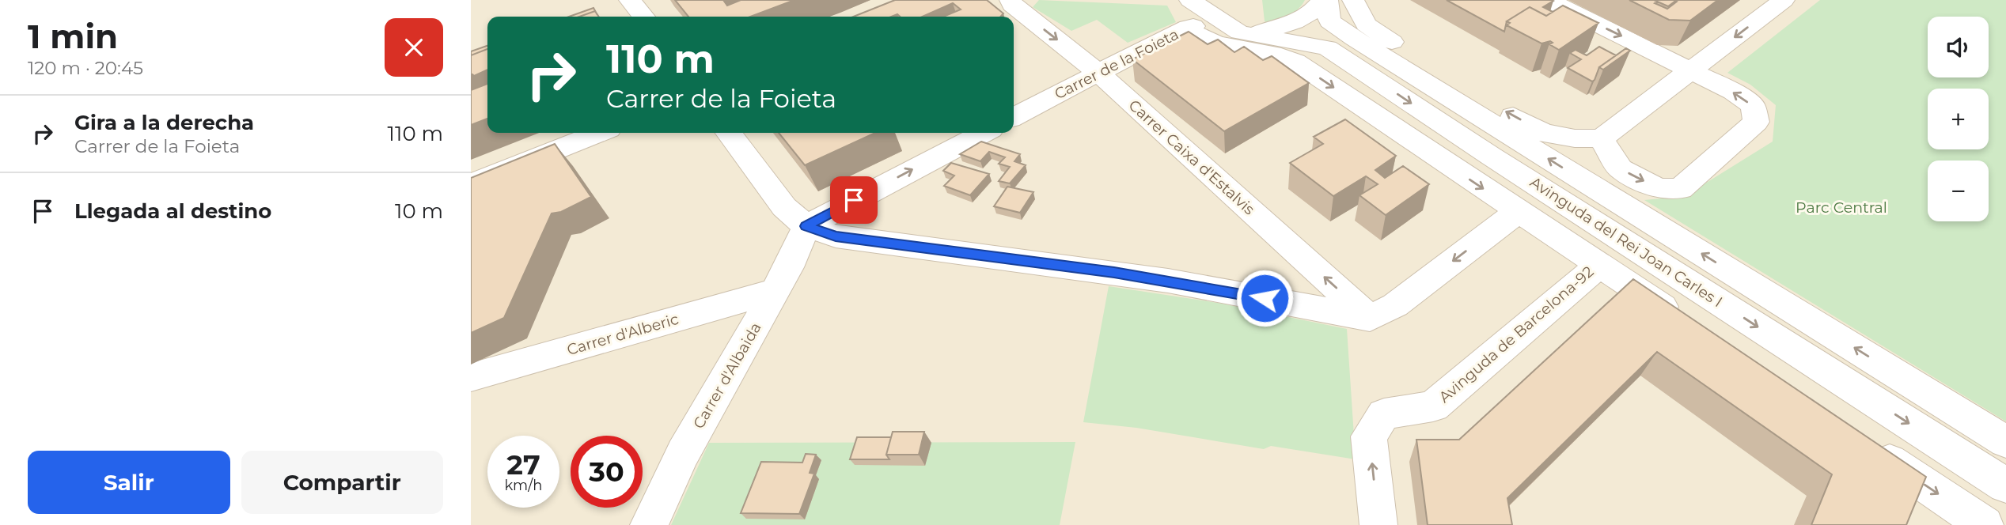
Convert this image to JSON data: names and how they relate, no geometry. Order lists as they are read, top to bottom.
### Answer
{
  "streets": {
    "street": [
      "Carrer de la Foieta",
      "Carrer Caixa d'Estalvis",
      "Avinguda del Rei Joan Carles I",
      "Carrer d'Alberic",
      "Avinguda de Barcelona-92",
      "Carrer d'Albaida"
    ]
  },
  "crossings": [
    ["Carrer de la Foieta", "Carrer Caixa d'Estalvis"],
    ["Carrer de la Foieta", "Avinguda del Rei Joan Carles I"],
    ["Avinguda del Rei Joan Carles I", "Avinguda de Barcelona-92"],
    ["Carrer d'Alberic", "Carrer d'Albaida"]
  ],
  "parks": ["Parc Central"],
  "page": {
    "heading": ["1 min", "120 m · 20:45"],
    "map_buttons": ["+", "−"],
    "turn": ["110 m", "Carrer de la Foieta"],
    "list": [
      {
        "name": "Gira a la derecha",
        "note": "Carrer de la Foieta",
        "value": "110 m"
      },
      {
        "name": "Llegada al destino",
        "value": "10 m"
      }
    ],
    "speed": "27 km/h",
    "limit": "30",
    "buttons": ["Salir", "Compartir"]
  }
}
